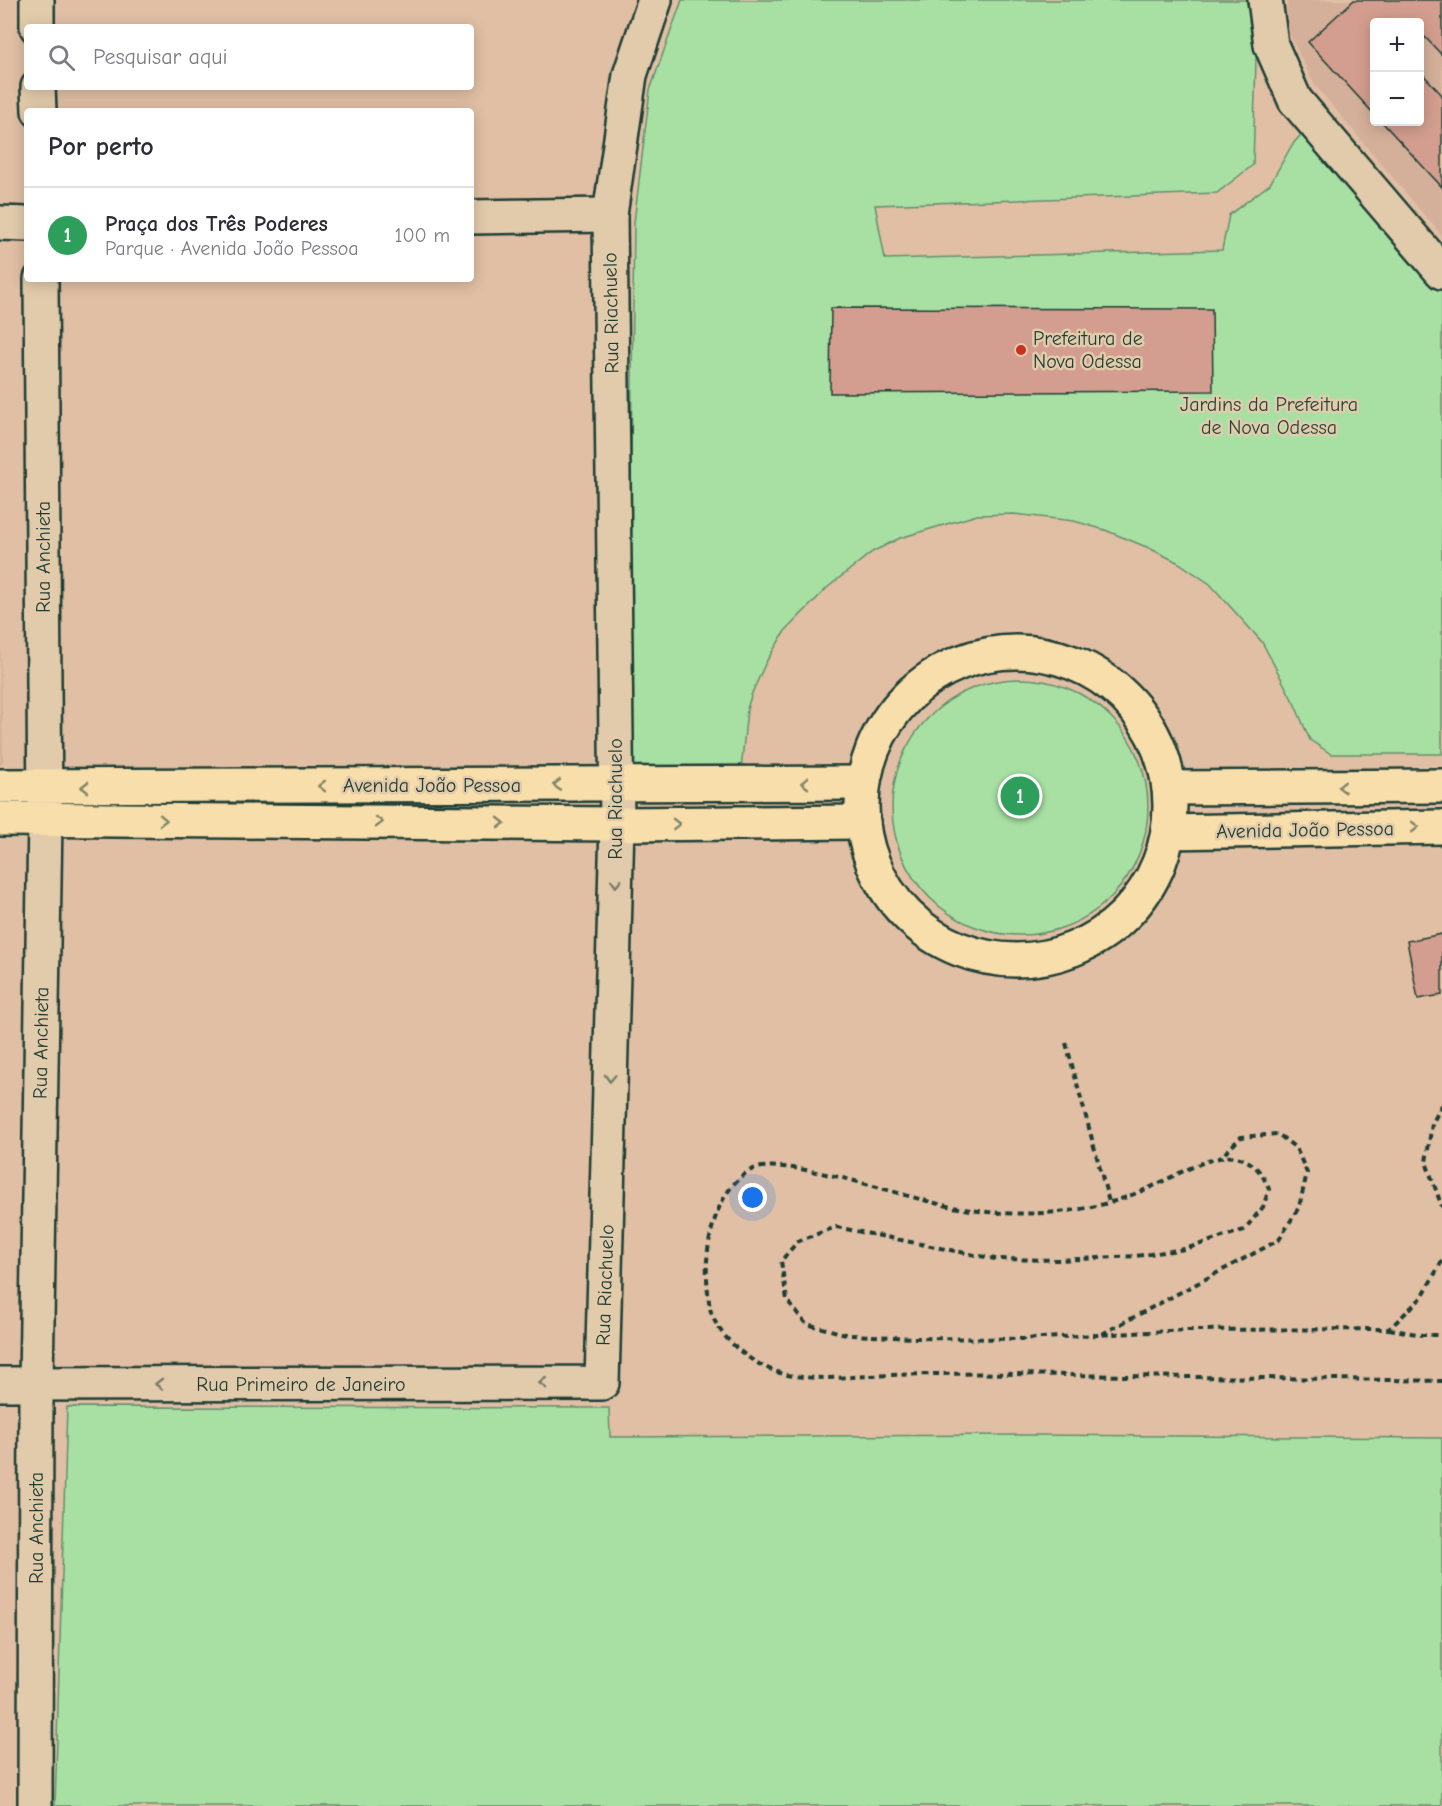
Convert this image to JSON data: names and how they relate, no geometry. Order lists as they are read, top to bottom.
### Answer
{
  "streets": {
    "main road": ["Avenida João Pessoa"],
    "street": ["Rua Riachuelo", "Rua Anchieta", "Rua Primeiro de Janeiro"]
  },
  "crossings": [
    ["Rua Riachuelo", "Avenida João Pessoa"],
    ["Rua Riachuelo", "Rua Primeiro de Janeiro"],
    ["Rua Anchieta", "Avenida João Pessoa"],
    ["Rua Anchieta", "Rua Primeiro de Janeiro"]
  ],
  "one_way": ["Rua Riachuelo", "Rua Primeiro de Janeiro"],
  "parks": ["Jardins da Prefeitura de Nova Odessa"],
  "places": ["Prefeitura de Nova Odessa"],
  "page": {
    "map_buttons": ["+", "−"],
    "search": "Pesquisar aqui",
    "heading": "Por perto",
    "list": [
      {
        "mark": "1",
        "name": "Praça dos Três Poderes",
        "note": "Parque · Avenida João Pessoa",
        "value": "100 m"
      }
    ],
    "pins": "1"
  }
}
